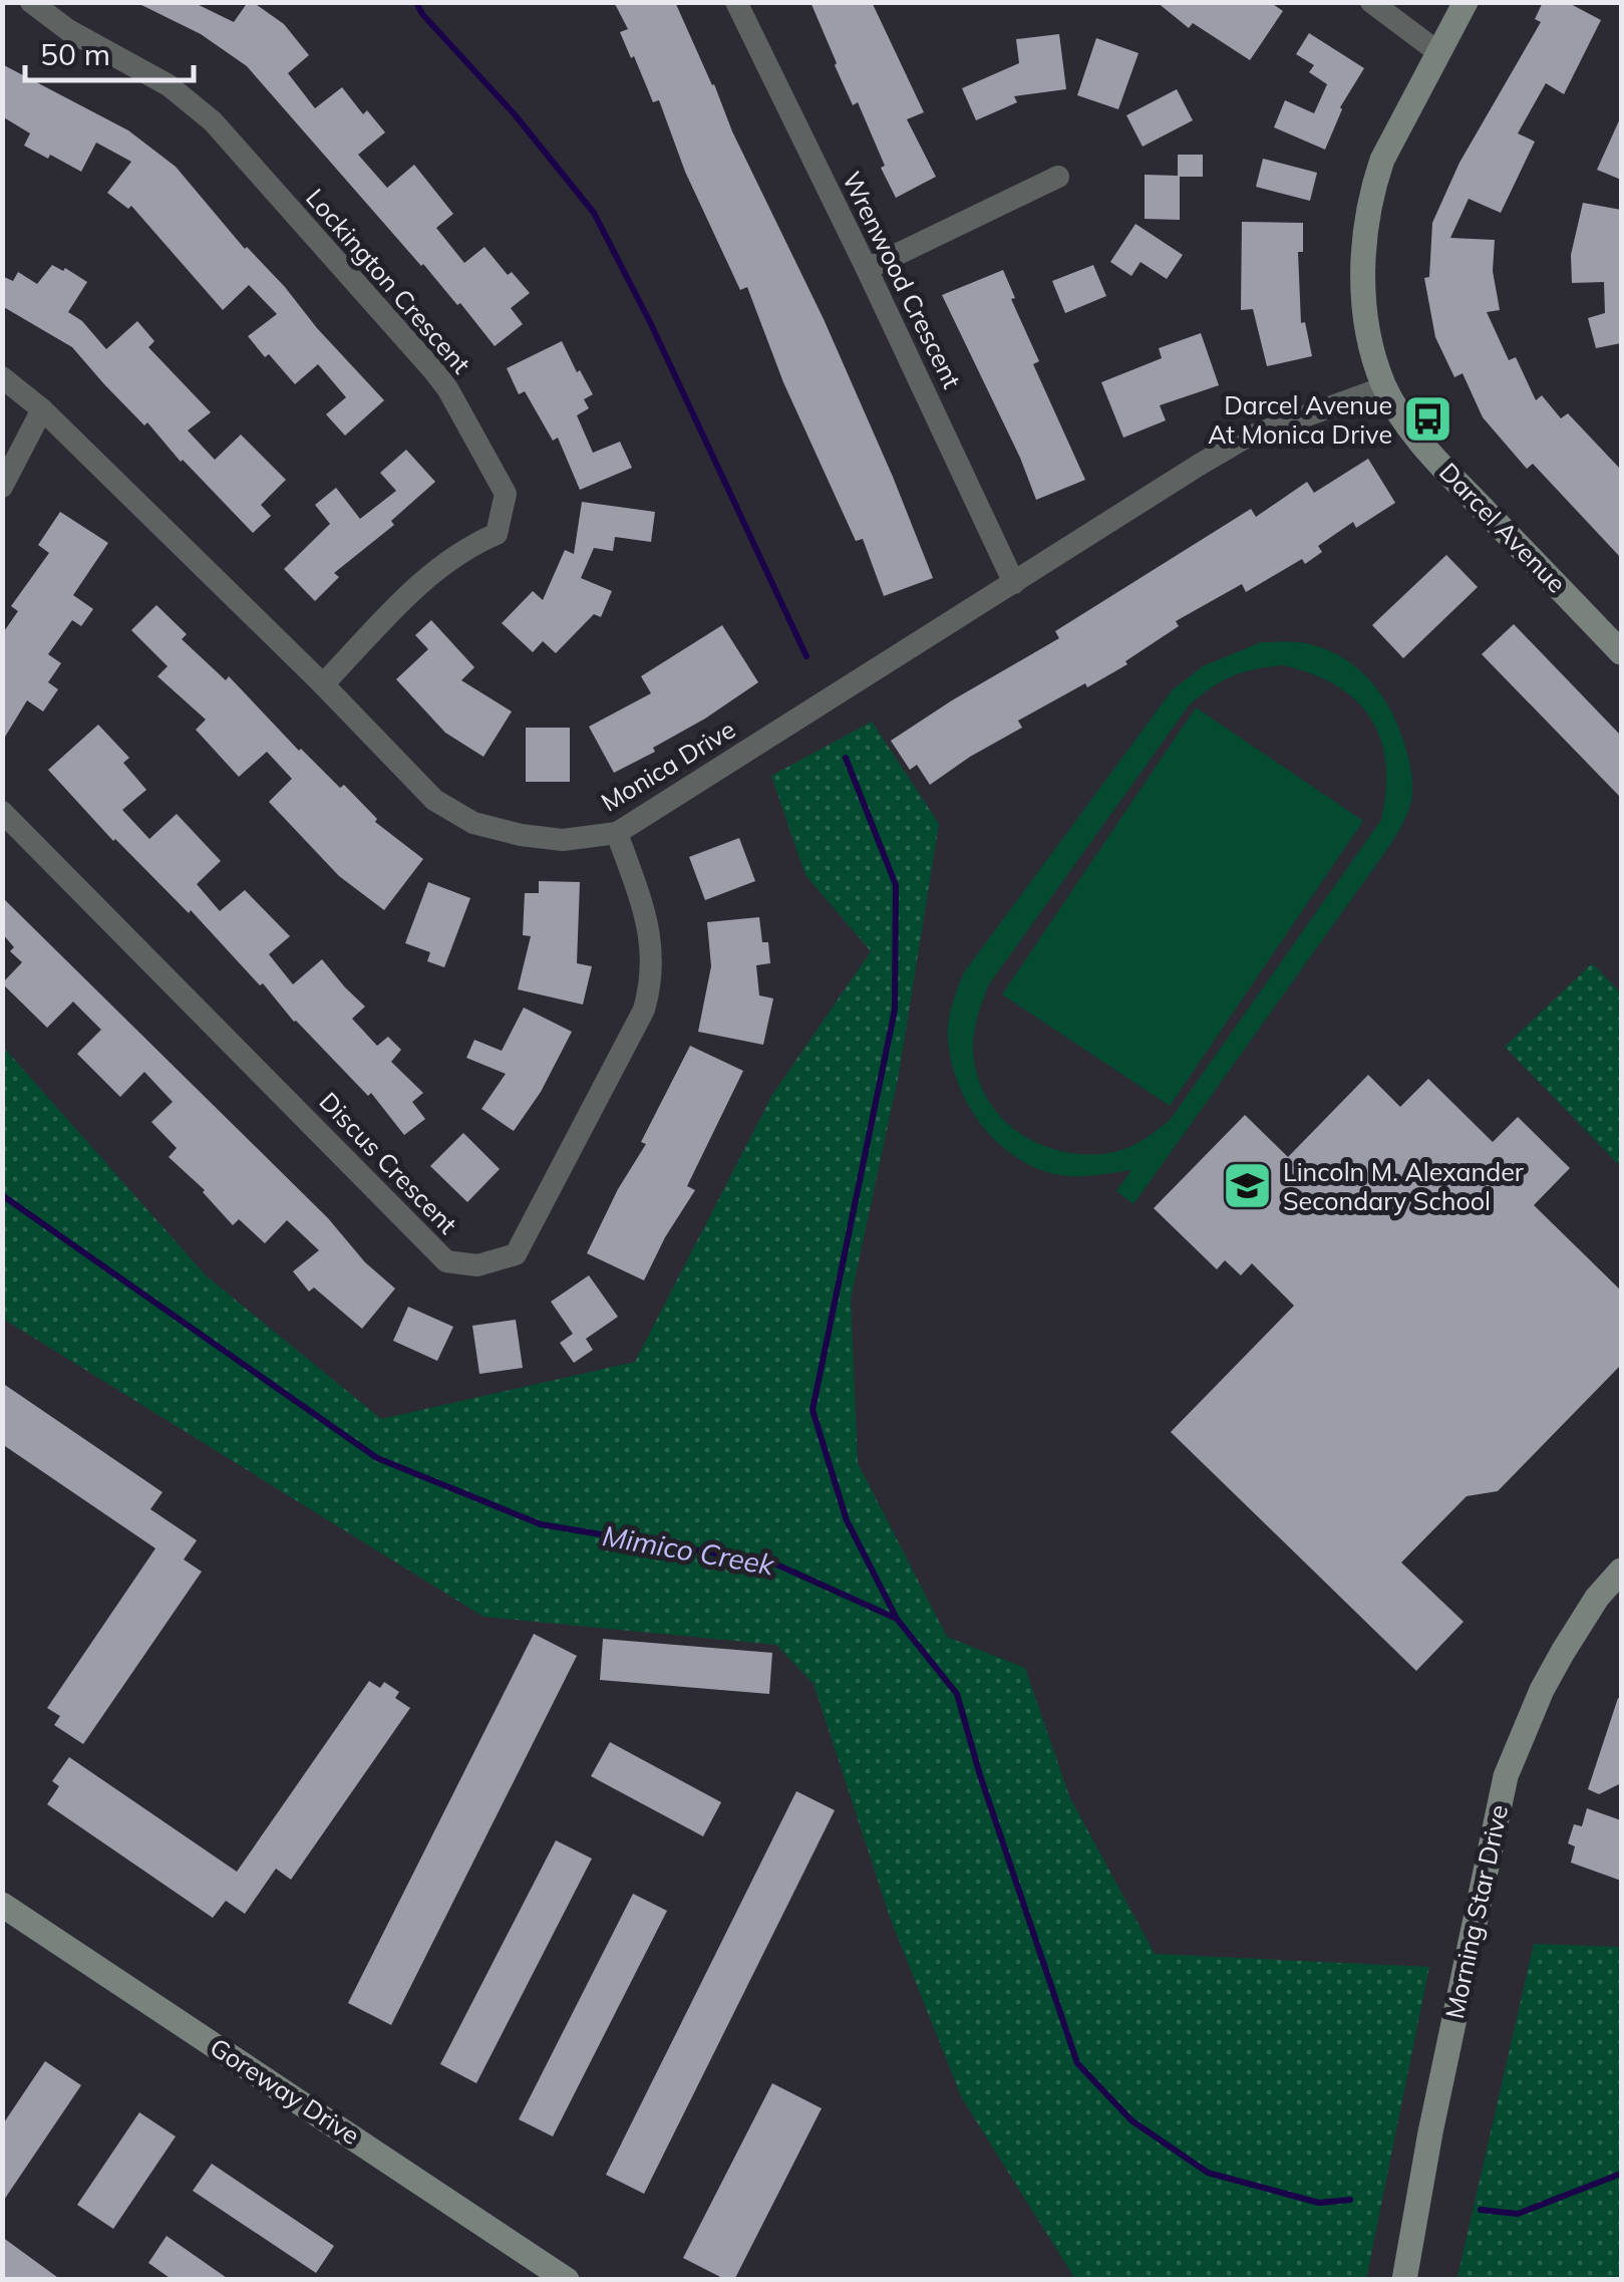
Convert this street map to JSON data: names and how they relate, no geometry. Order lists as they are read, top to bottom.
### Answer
{
  "streets": {
    "street": [
      "Wrenwood Crescent",
      "Lockington Crescent",
      "Darcel Avenue",
      "Monica Drive",
      "Discus Crescent",
      "Morning Star Drive",
      "Goreway Drive"
    ]
  },
  "crossings": [
    ["Wrenwood Crescent", "Monica Drive"],
    ["Lockington Crescent", "Monica Drive"],
    ["Darcel Avenue", "Monica Drive"],
    ["Monica Drive", "Discus Crescent"]
  ],
  "water": ["Mimico Creek"],
  "places": {
    "bus stop": ["Darcel Avenue At Monica Drive"],
    "school or university": ["Lincoln M. Alexander Secondary School"]
  },
  "scale_bar": "50 m"
}
